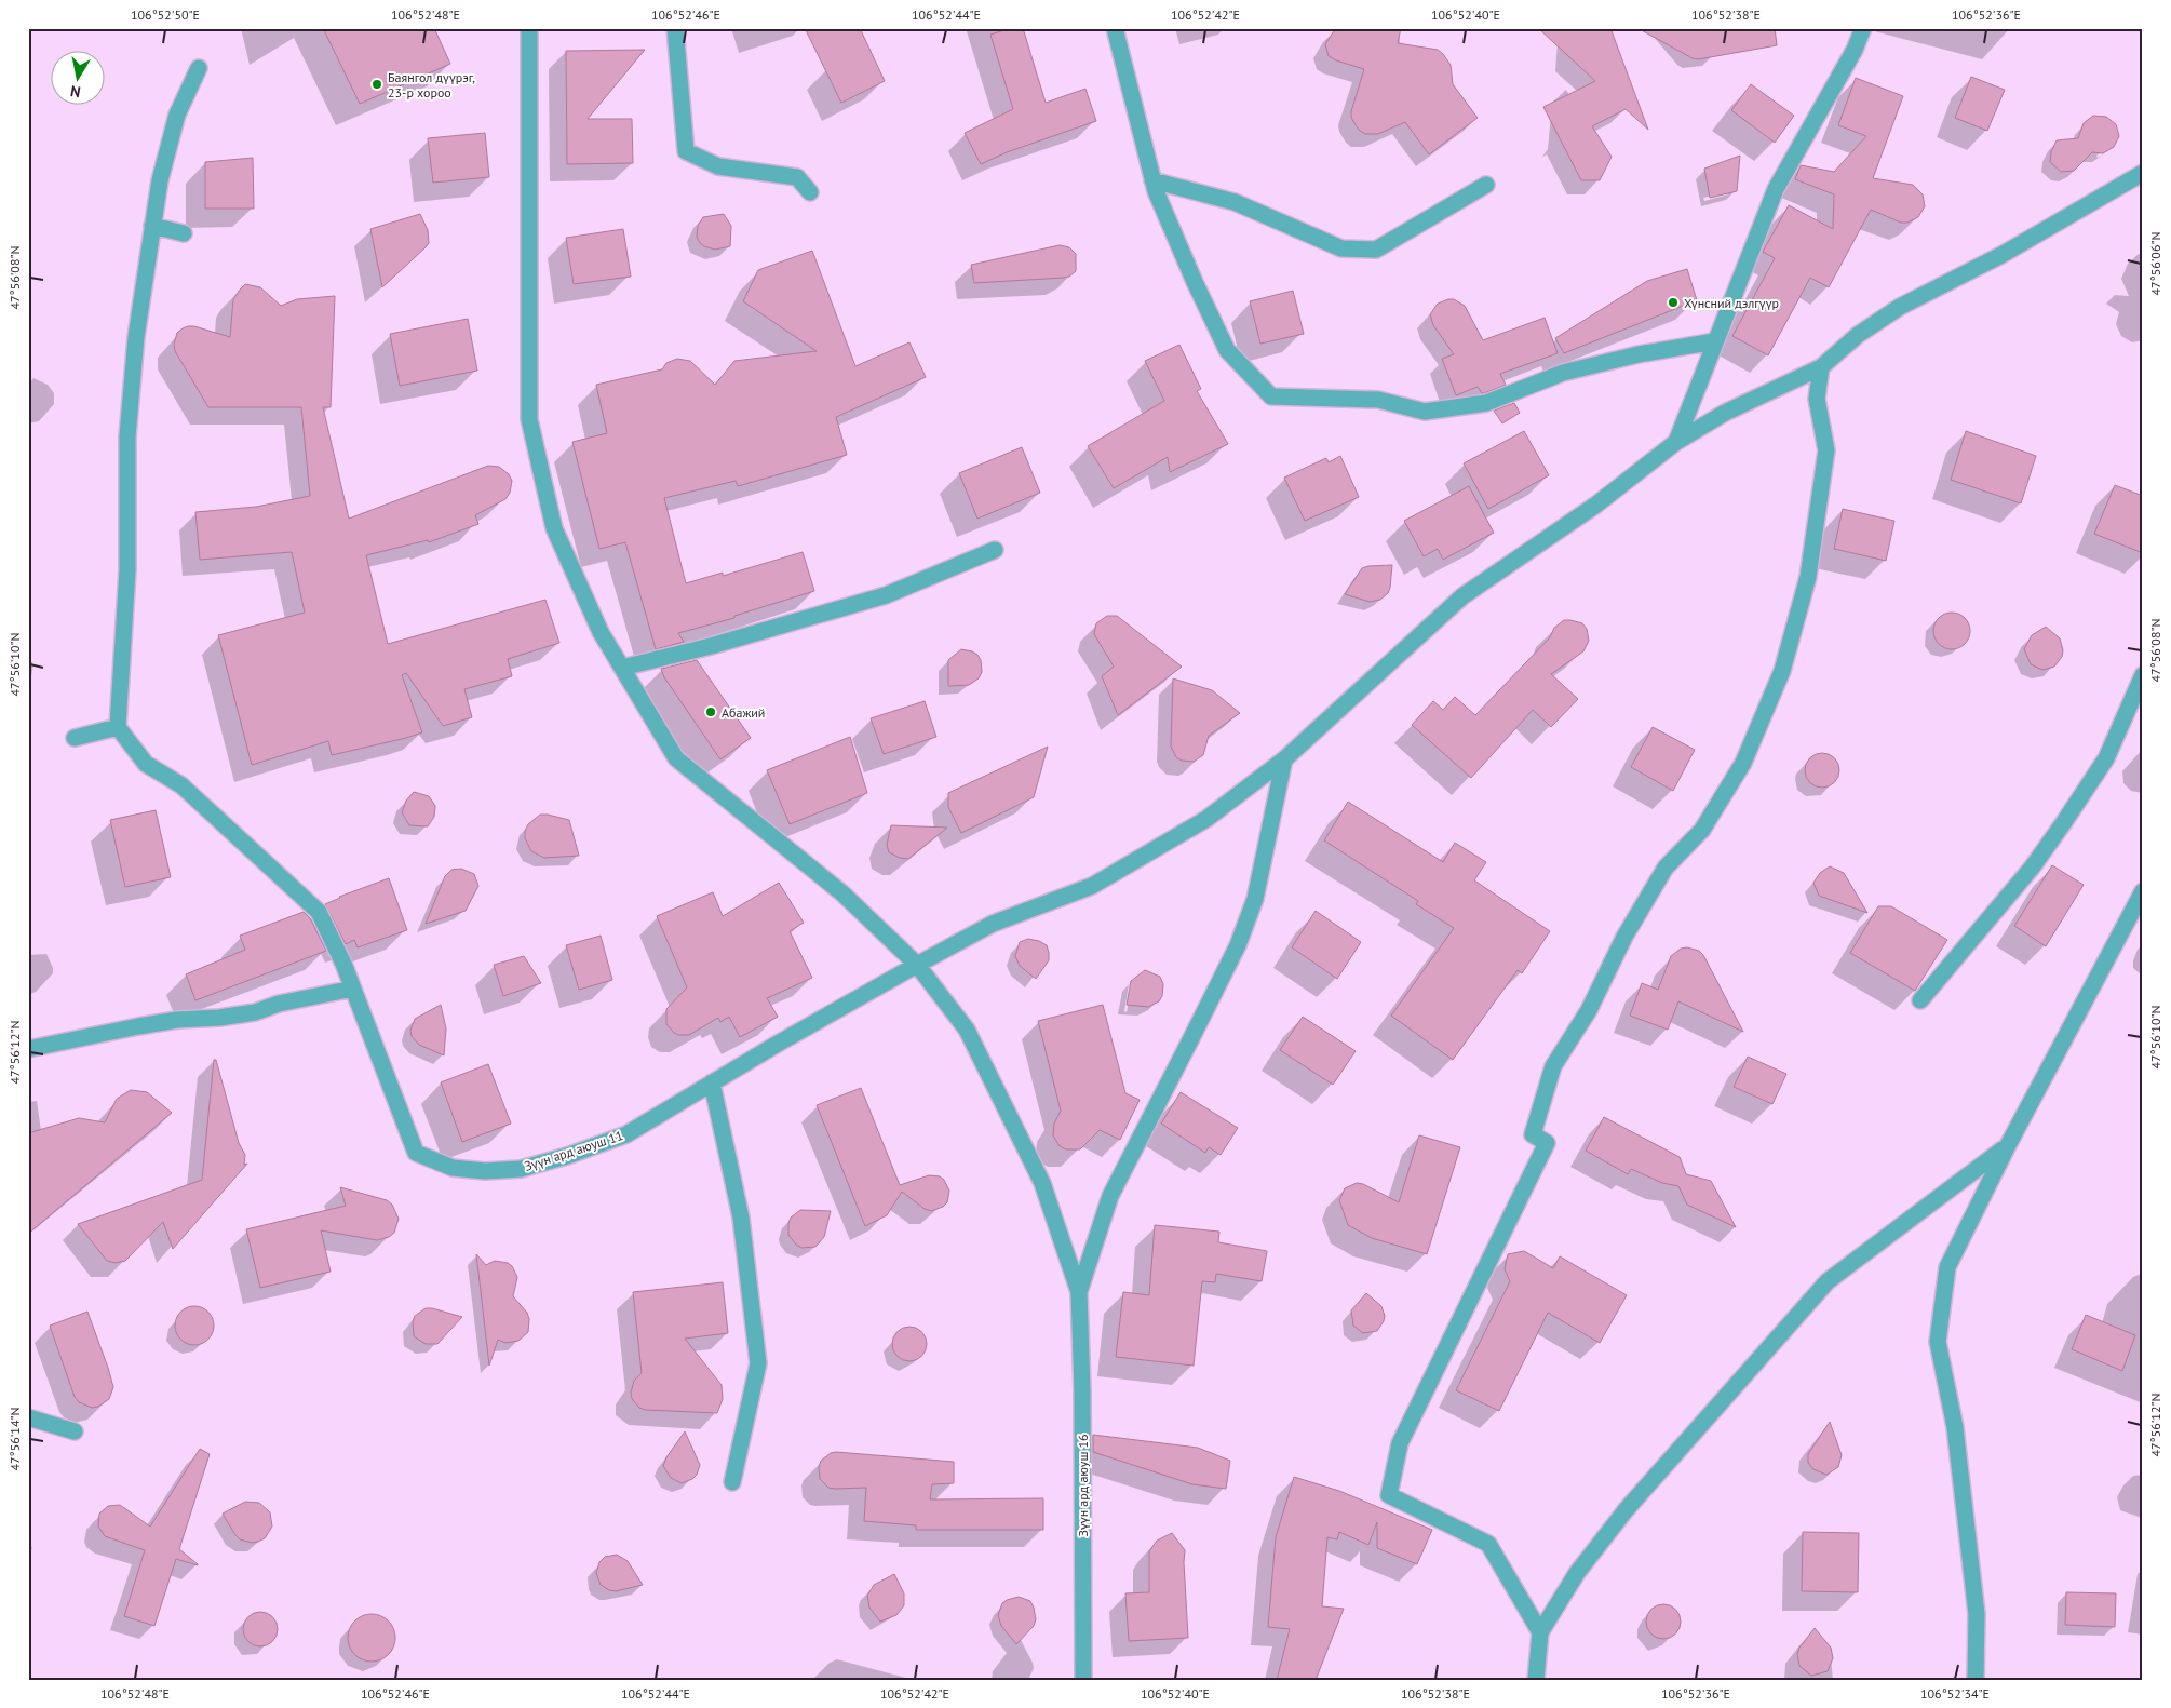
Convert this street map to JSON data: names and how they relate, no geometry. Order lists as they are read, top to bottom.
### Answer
{
  "streets": {
    "street": ["Зүүн ард аюуш 11", "Зүүн ард аюуш 16"]
  },
  "places": ["Баянгол дүүрэг, 23-р хороо", "Хүнсний дэлгүүр", "Абажий"],
  "north": "bottom",
  "coordinates": [
    "106°52'50\"E",
    "106°52'48\"E",
    "106°52'46\"E",
    "106°52'44\"E",
    "106°52'42\"E",
    "106°52'40\"E",
    "106°52'38\"E",
    "106°52'36\"E",
    "47°56'06\"N",
    "47°56'08\"N",
    "47°56'10\"N",
    "47°56'12\"N",
    "47°56'14\"N",
    "106°52'34\"E"
  ]
}
